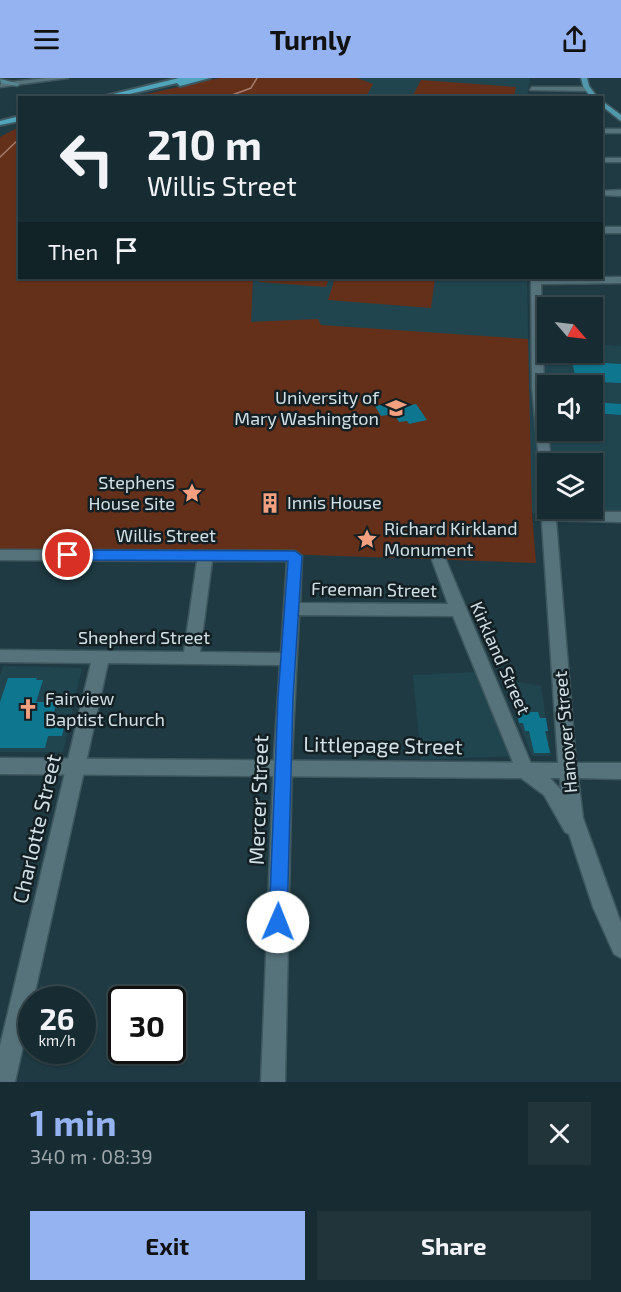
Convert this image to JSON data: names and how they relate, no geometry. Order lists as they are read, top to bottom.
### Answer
{
  "streets": {
    "street": [
      "Willis Street",
      "Freeman Street",
      "Shepherd Street",
      "Kirkland Street",
      "Hanover Street",
      "Littlepage Street",
      "Mercer Street",
      "Charlotte Street"
    ]
  },
  "crossings": [
    ["Willis Street", "Mercer Street"],
    ["Freeman Street", "Kirkland Street"],
    ["Freeman Street", "Mercer Street"],
    ["Shepherd Street", "Mercer Street"],
    ["Shepherd Street", "Charlotte Street"],
    ["Kirkland Street", "Littlepage Street"],
    ["Hanover Street", "Littlepage Street"],
    ["Littlepage Street", "Mercer Street"],
    ["Littlepage Street", "Charlotte Street"]
  ],
  "places": {
    "school or university": ["University of Mary Washington"],
    "place": ["Stephens House Site", "Richard Kirkland Monument"],
    "building": ["Innis House"],
    "church": ["Fairview Baptist Church"]
  },
  "north": "bottom right",
  "page": {
    "header": "Turnly",
    "turn": ["210 m", "Willis Street"],
    "then": "Then",
    "speed": "26 km/h",
    "limit": "30",
    "heading": ["1 min", "340 m · 08:39"],
    "buttons": ["Exit", "Share"]
  }
}
